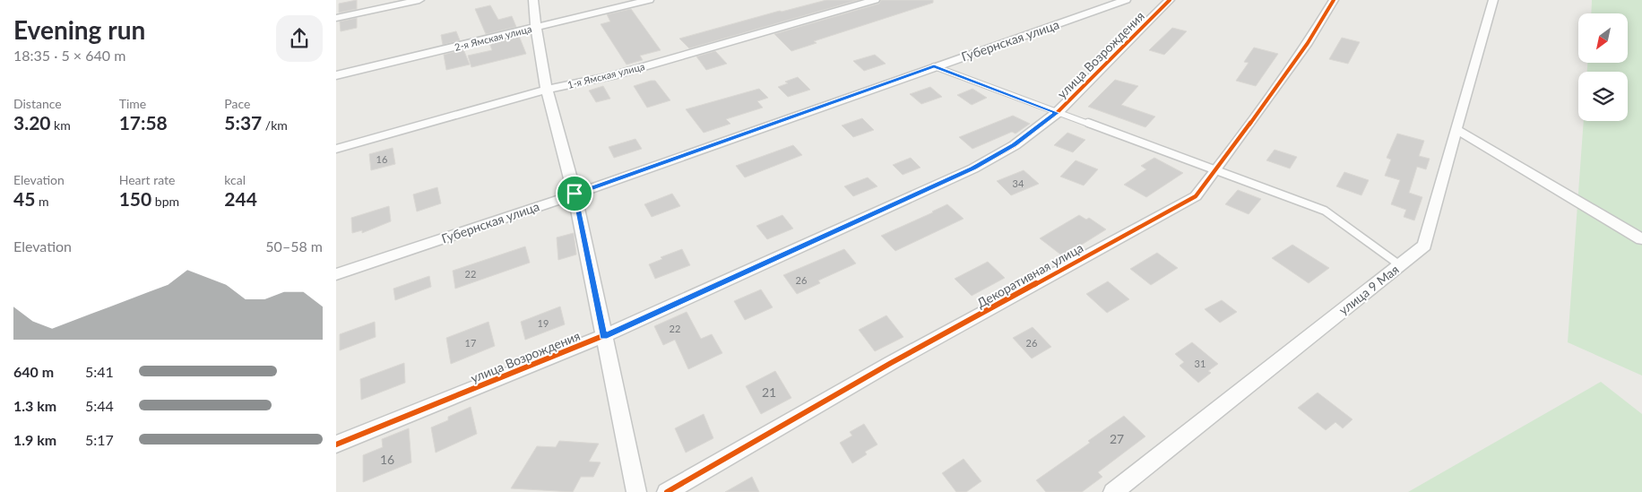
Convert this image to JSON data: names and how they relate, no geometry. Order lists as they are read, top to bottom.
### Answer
{
  "streets": {
    "street": [
      "2-я Ямская улица",
      "Губернская улица",
      "улица Возрождения",
      "1-я Ямская улица",
      "Декоративная улица",
      "улица 9 Мая"
    ]
  },
  "house_numbers": [
    "16",
    "34",
    "22",
    "26",
    "19",
    "22",
    "17",
    "26",
    "31",
    "21",
    "27",
    "16"
  ],
  "north": "bottom left",
  "page": {
    "heading": ["Evening run", "18:35 · 5 × 640 m"],
    "stats": [
      ["Distance", "3.20 km"],
      ["Time", "17:58"],
      ["Pace", "5:37 /km"],
      ["Elevation", "45 m"],
      ["Heart rate", "150 bpm"],
      ["kcal", "244"]
    ],
    "chart": ["Elevation", "50–58 m"],
    "list": [
      {
        "name": "640 m",
        "note": "5:41"
      },
      {
        "name": "1.3 km",
        "note": "5:44"
      },
      {
        "name": "1.9 km",
        "note": "5:17"
      }
    ]
  }
}
